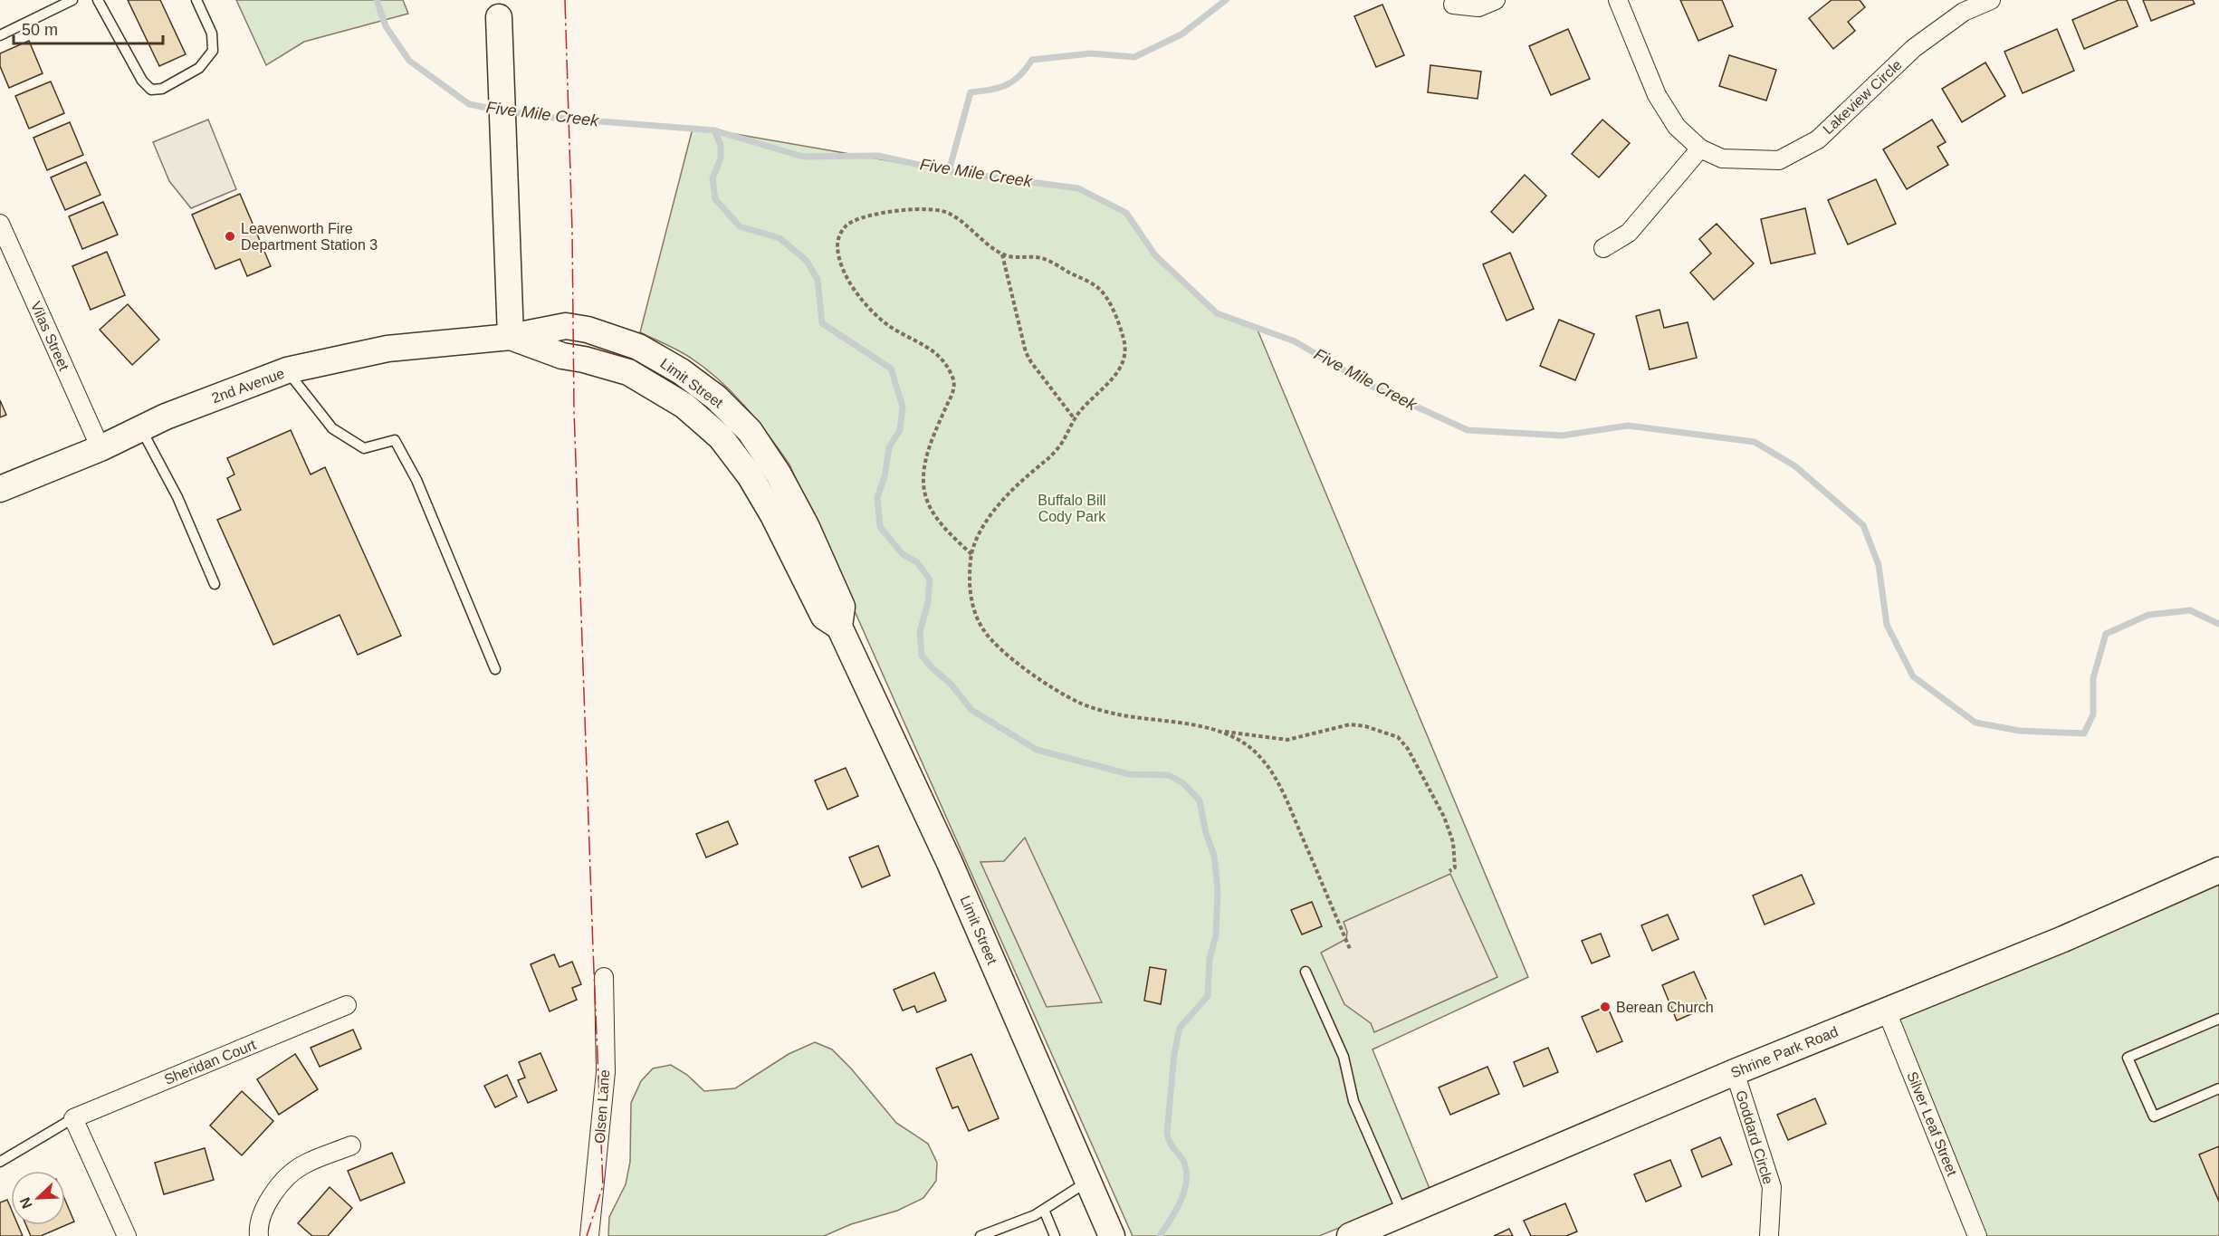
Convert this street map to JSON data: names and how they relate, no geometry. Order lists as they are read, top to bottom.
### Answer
{
  "streets": {
    "street": [
      "Lakeview Circle",
      "Vilas Street",
      "Limit Street",
      "2nd Avenue",
      "Shrine Park Road",
      "Sheridan Court",
      "Olsen Lane",
      "Silver Leaf Street",
      "Goddard Circle"
    ]
  },
  "crossings": [
    ["Vilas Street", "2nd Avenue"],
    ["Limit Street", "2nd Avenue"],
    ["Shrine Park Road", "Silver Leaf Street"],
    ["Shrine Park Road", "Goddard Circle"]
  ],
  "water": ["Five Mile Creek"],
  "parks": ["Buffalo Bill Cody Park"],
  "places": ["Leavenworth Fire Department Station 3", "Berean Church"],
  "scale_bar": "50 m",
  "north": "bottom left"
}
